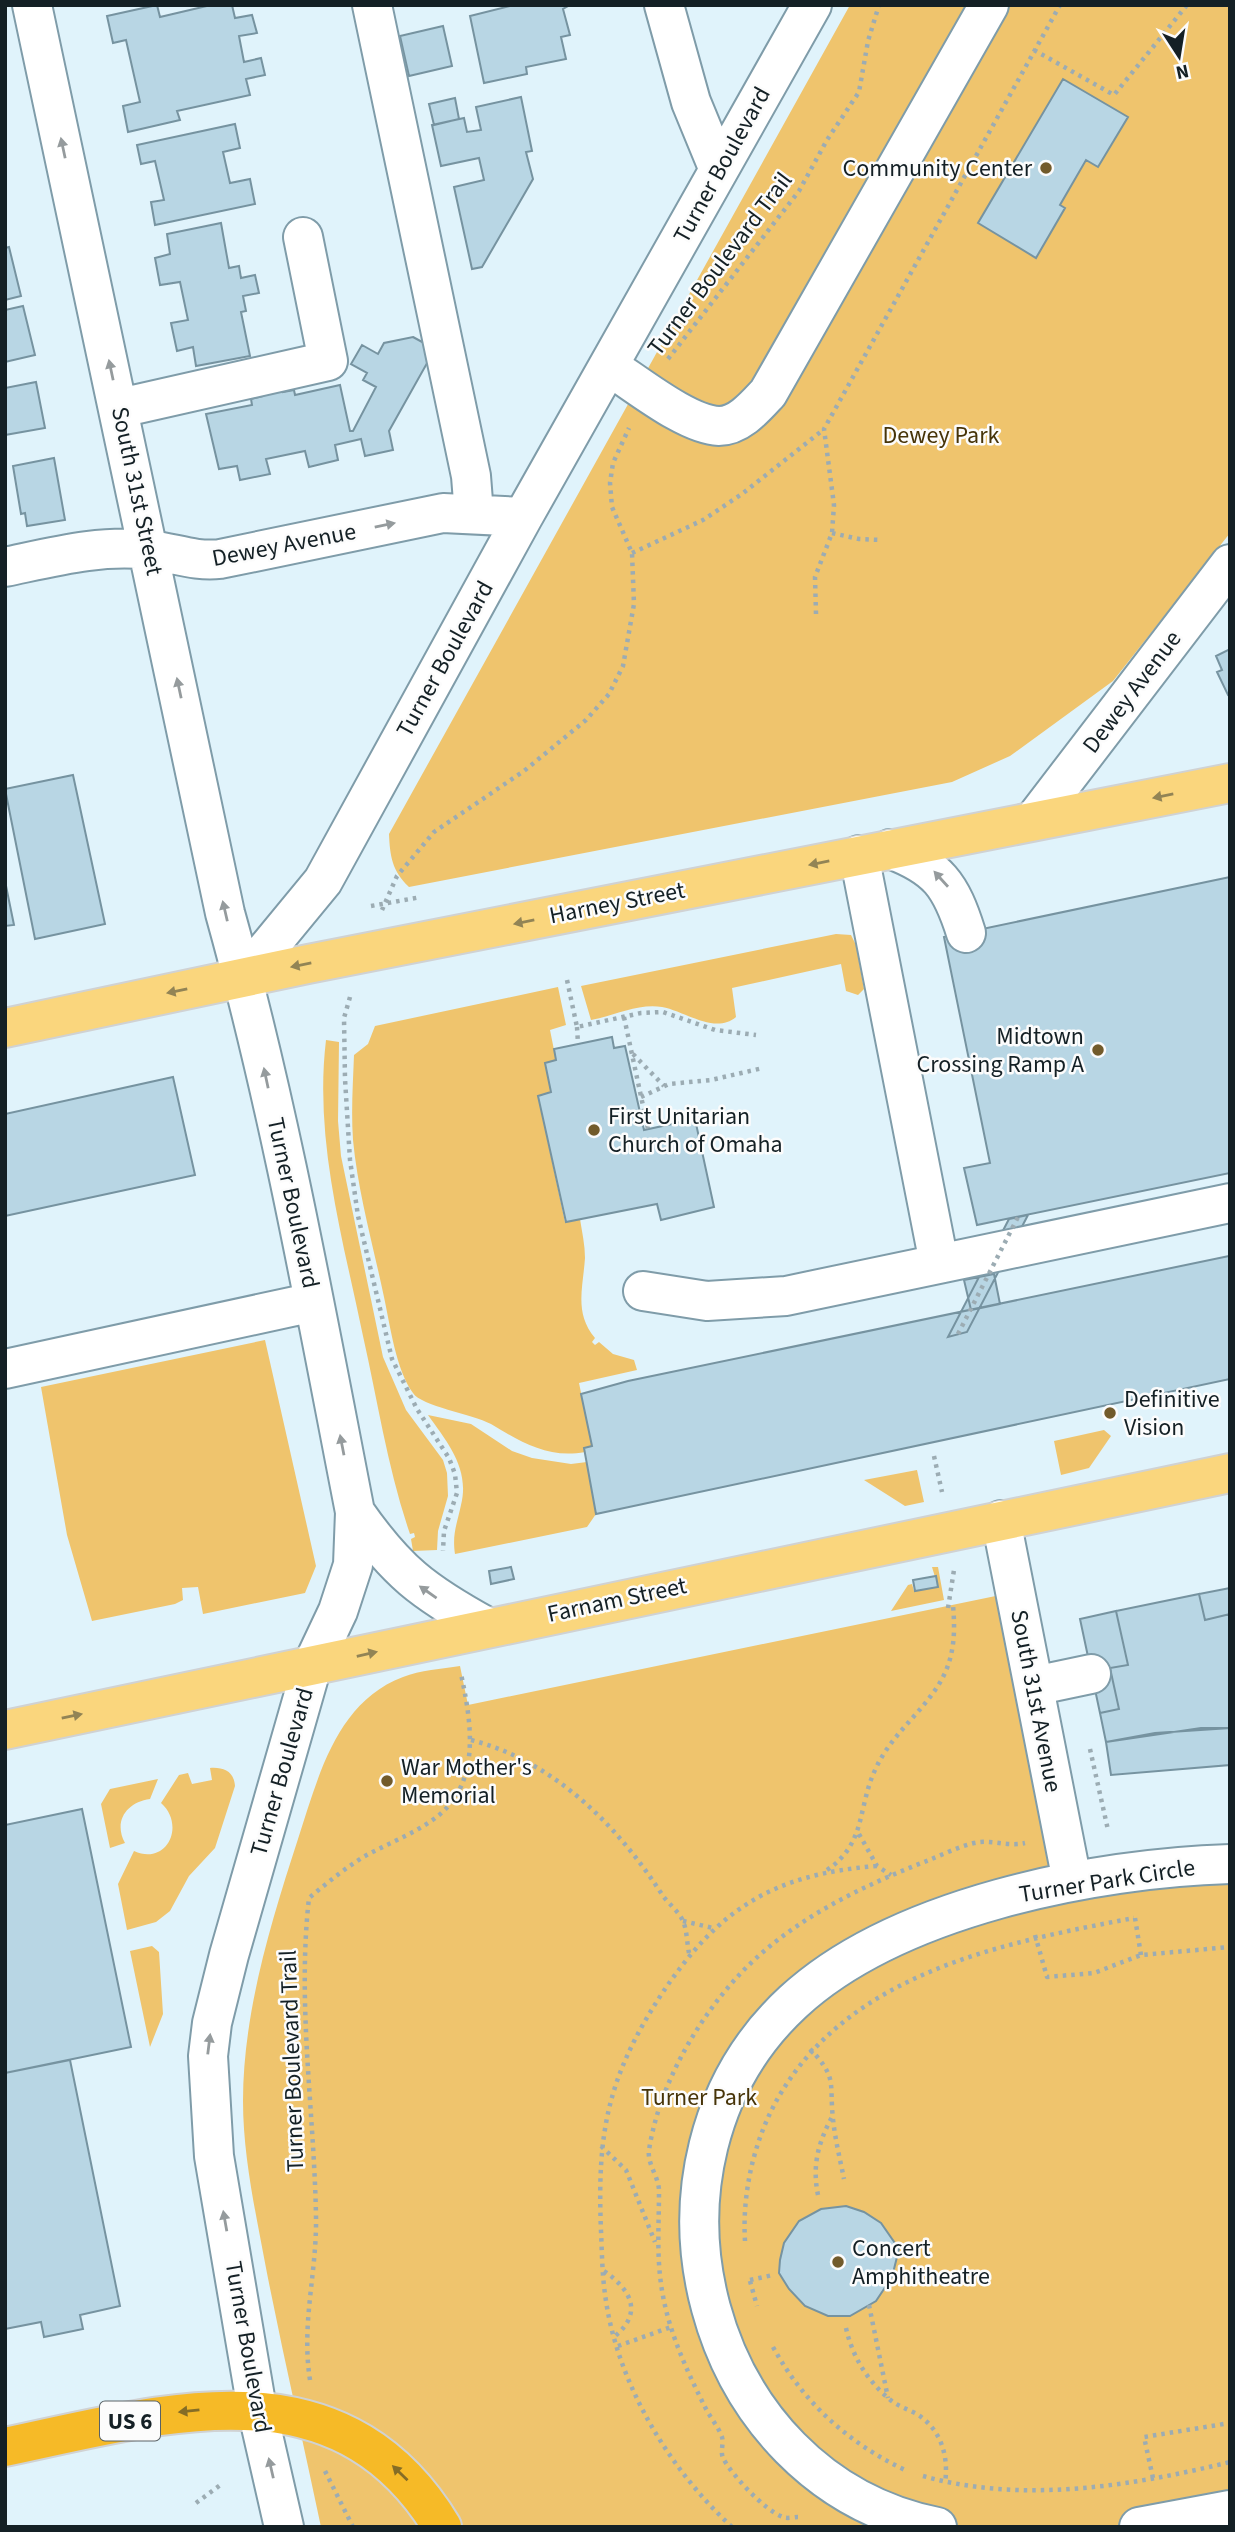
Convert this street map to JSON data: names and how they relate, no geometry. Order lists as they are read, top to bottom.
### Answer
{
  "streets": {
    "highway": ["US 6"],
    "main road": ["Harney Street", "Farnam Street"],
    "street": [
      "Turner Boulevard",
      "South 31st Street",
      "Dewey Avenue",
      "South 31st Avenue",
      "Turner Park Circle"
    ],
    "path": ["Turner Boulevard Trail"]
  },
  "crossings": [
    ["Turner Boulevard", "South 31st Street"],
    ["Turner Boulevard", "Dewey Avenue"],
    ["Turner Boulevard", "Harney Street"],
    ["Turner Boulevard", "Farnam Street"],
    ["Turner Boulevard", "US 6"],
    ["Turner Boulevard Trail", "Harney Street"],
    ["Turner Boulevard Trail", "US 6"],
    ["South 31st Street", "Dewey Avenue"],
    ["South 31st Street", "Harney Street"],
    ["Dewey Avenue", "Harney Street"],
    ["Farnam Street", "South 31st Avenue"],
    ["South 31st Avenue", "Turner Park Circle"]
  ],
  "one_way": [
    "Turner Boulevard",
    "Dewey Avenue",
    "Harney Street",
    "Farnam Street"
  ],
  "parks": ["Dewey Park", "Turner Park"],
  "places": [
    "Community Center",
    "Midtown Crossing Ramp A",
    "First Unitarian Church of Omaha",
    "Definitive Vision",
    "War Mother's Memorial",
    "Concert Amphitheatre"
  ],
  "north": "bottom"
}
